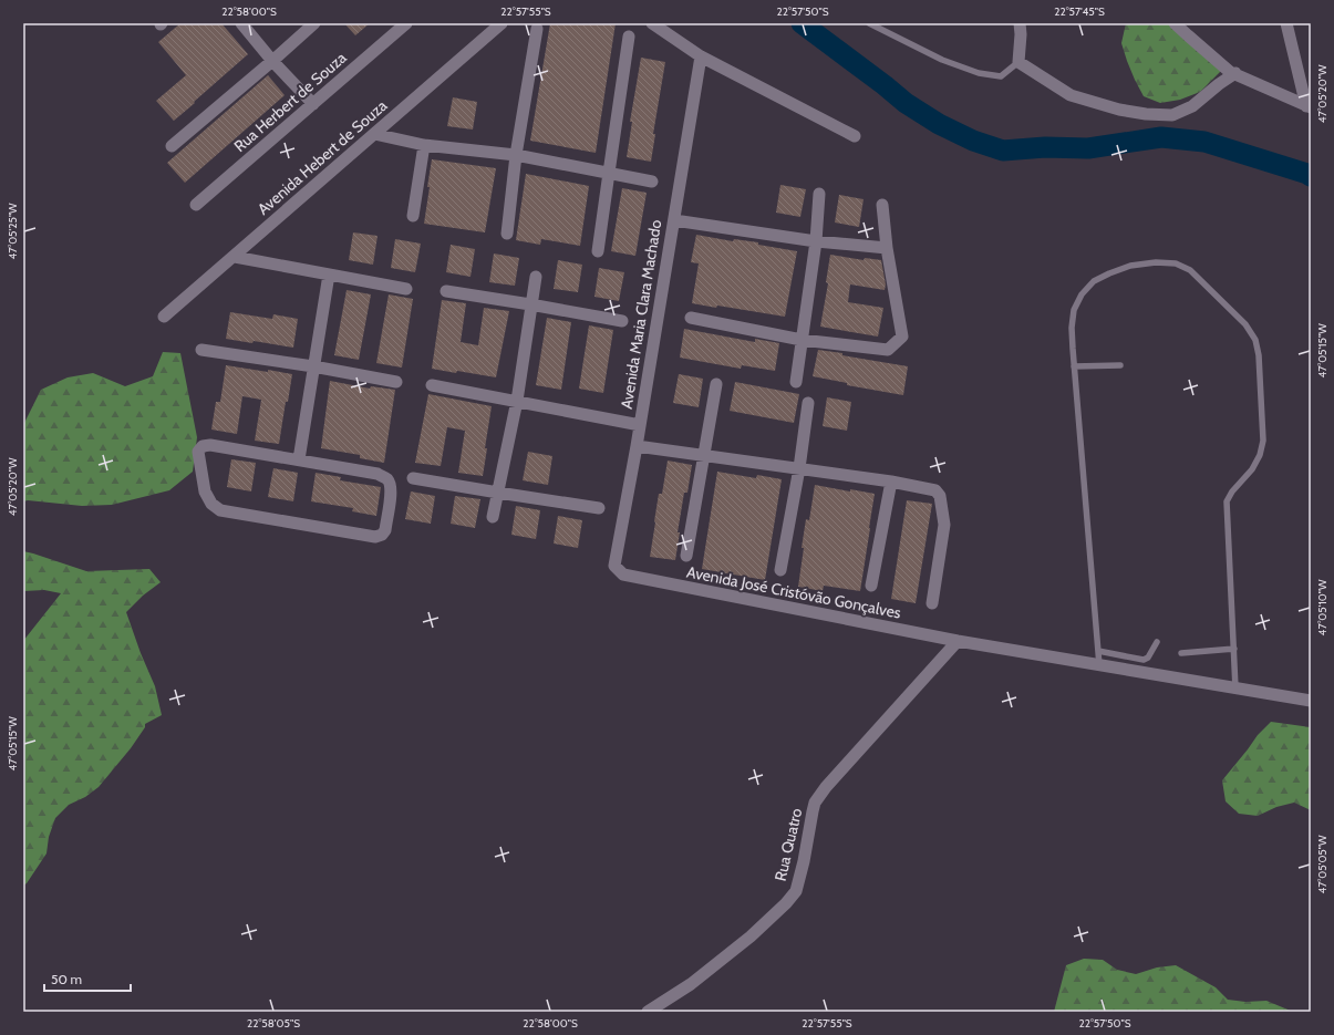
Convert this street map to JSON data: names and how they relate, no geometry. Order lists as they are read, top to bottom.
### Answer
{
  "streets": {
    "street": [
      "Rua Herbert de Souza",
      "Avenida Hebert de Souza",
      "Avenida Maria Clara Machado",
      "Avenida José Cristóvão Gonçalves",
      "Rua Quatro"
    ]
  },
  "crossings": [
    ["Avenida Maria Clara Machado", "Avenida José Cristóvão Gonçalves"],
    ["Avenida José Cristóvão Gonçalves", "Rua Quatro"]
  ],
  "scale_bar": "50 m",
  "coordinates": [
    "22°58'00\"S",
    "22°57'55\"S",
    "22°57'50\"S",
    "22°57'45\"S",
    "47°05'20\"W",
    "47°05'25\"W",
    "47°05'15\"W",
    "47°05'10\"W",
    "47°05'05\"W",
    "22°58'05\"S"
  ]
}
